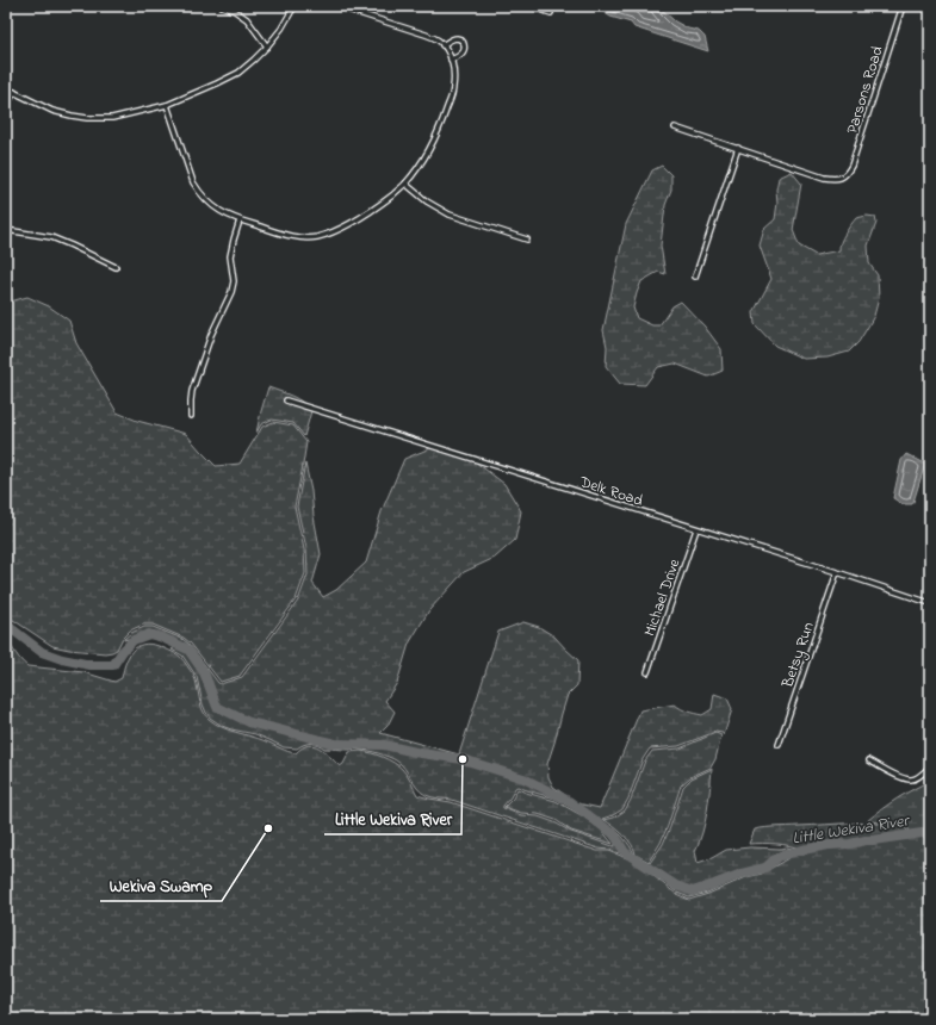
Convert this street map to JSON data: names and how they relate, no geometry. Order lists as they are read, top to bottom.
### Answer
{
  "streets": {
    "street": [
      "Parsons Road",
      "Delk Road",
      "Michael Drive",
      "Betsy Run"
    ]
  },
  "crossings": [
    ["Delk Road", "Michael Drive"],
    ["Delk Road", "Betsy Run"]
  ],
  "water": ["Little Wekiva River"],
  "places": ["Little Wekiva River", "Wekiva Swamp"]
}
